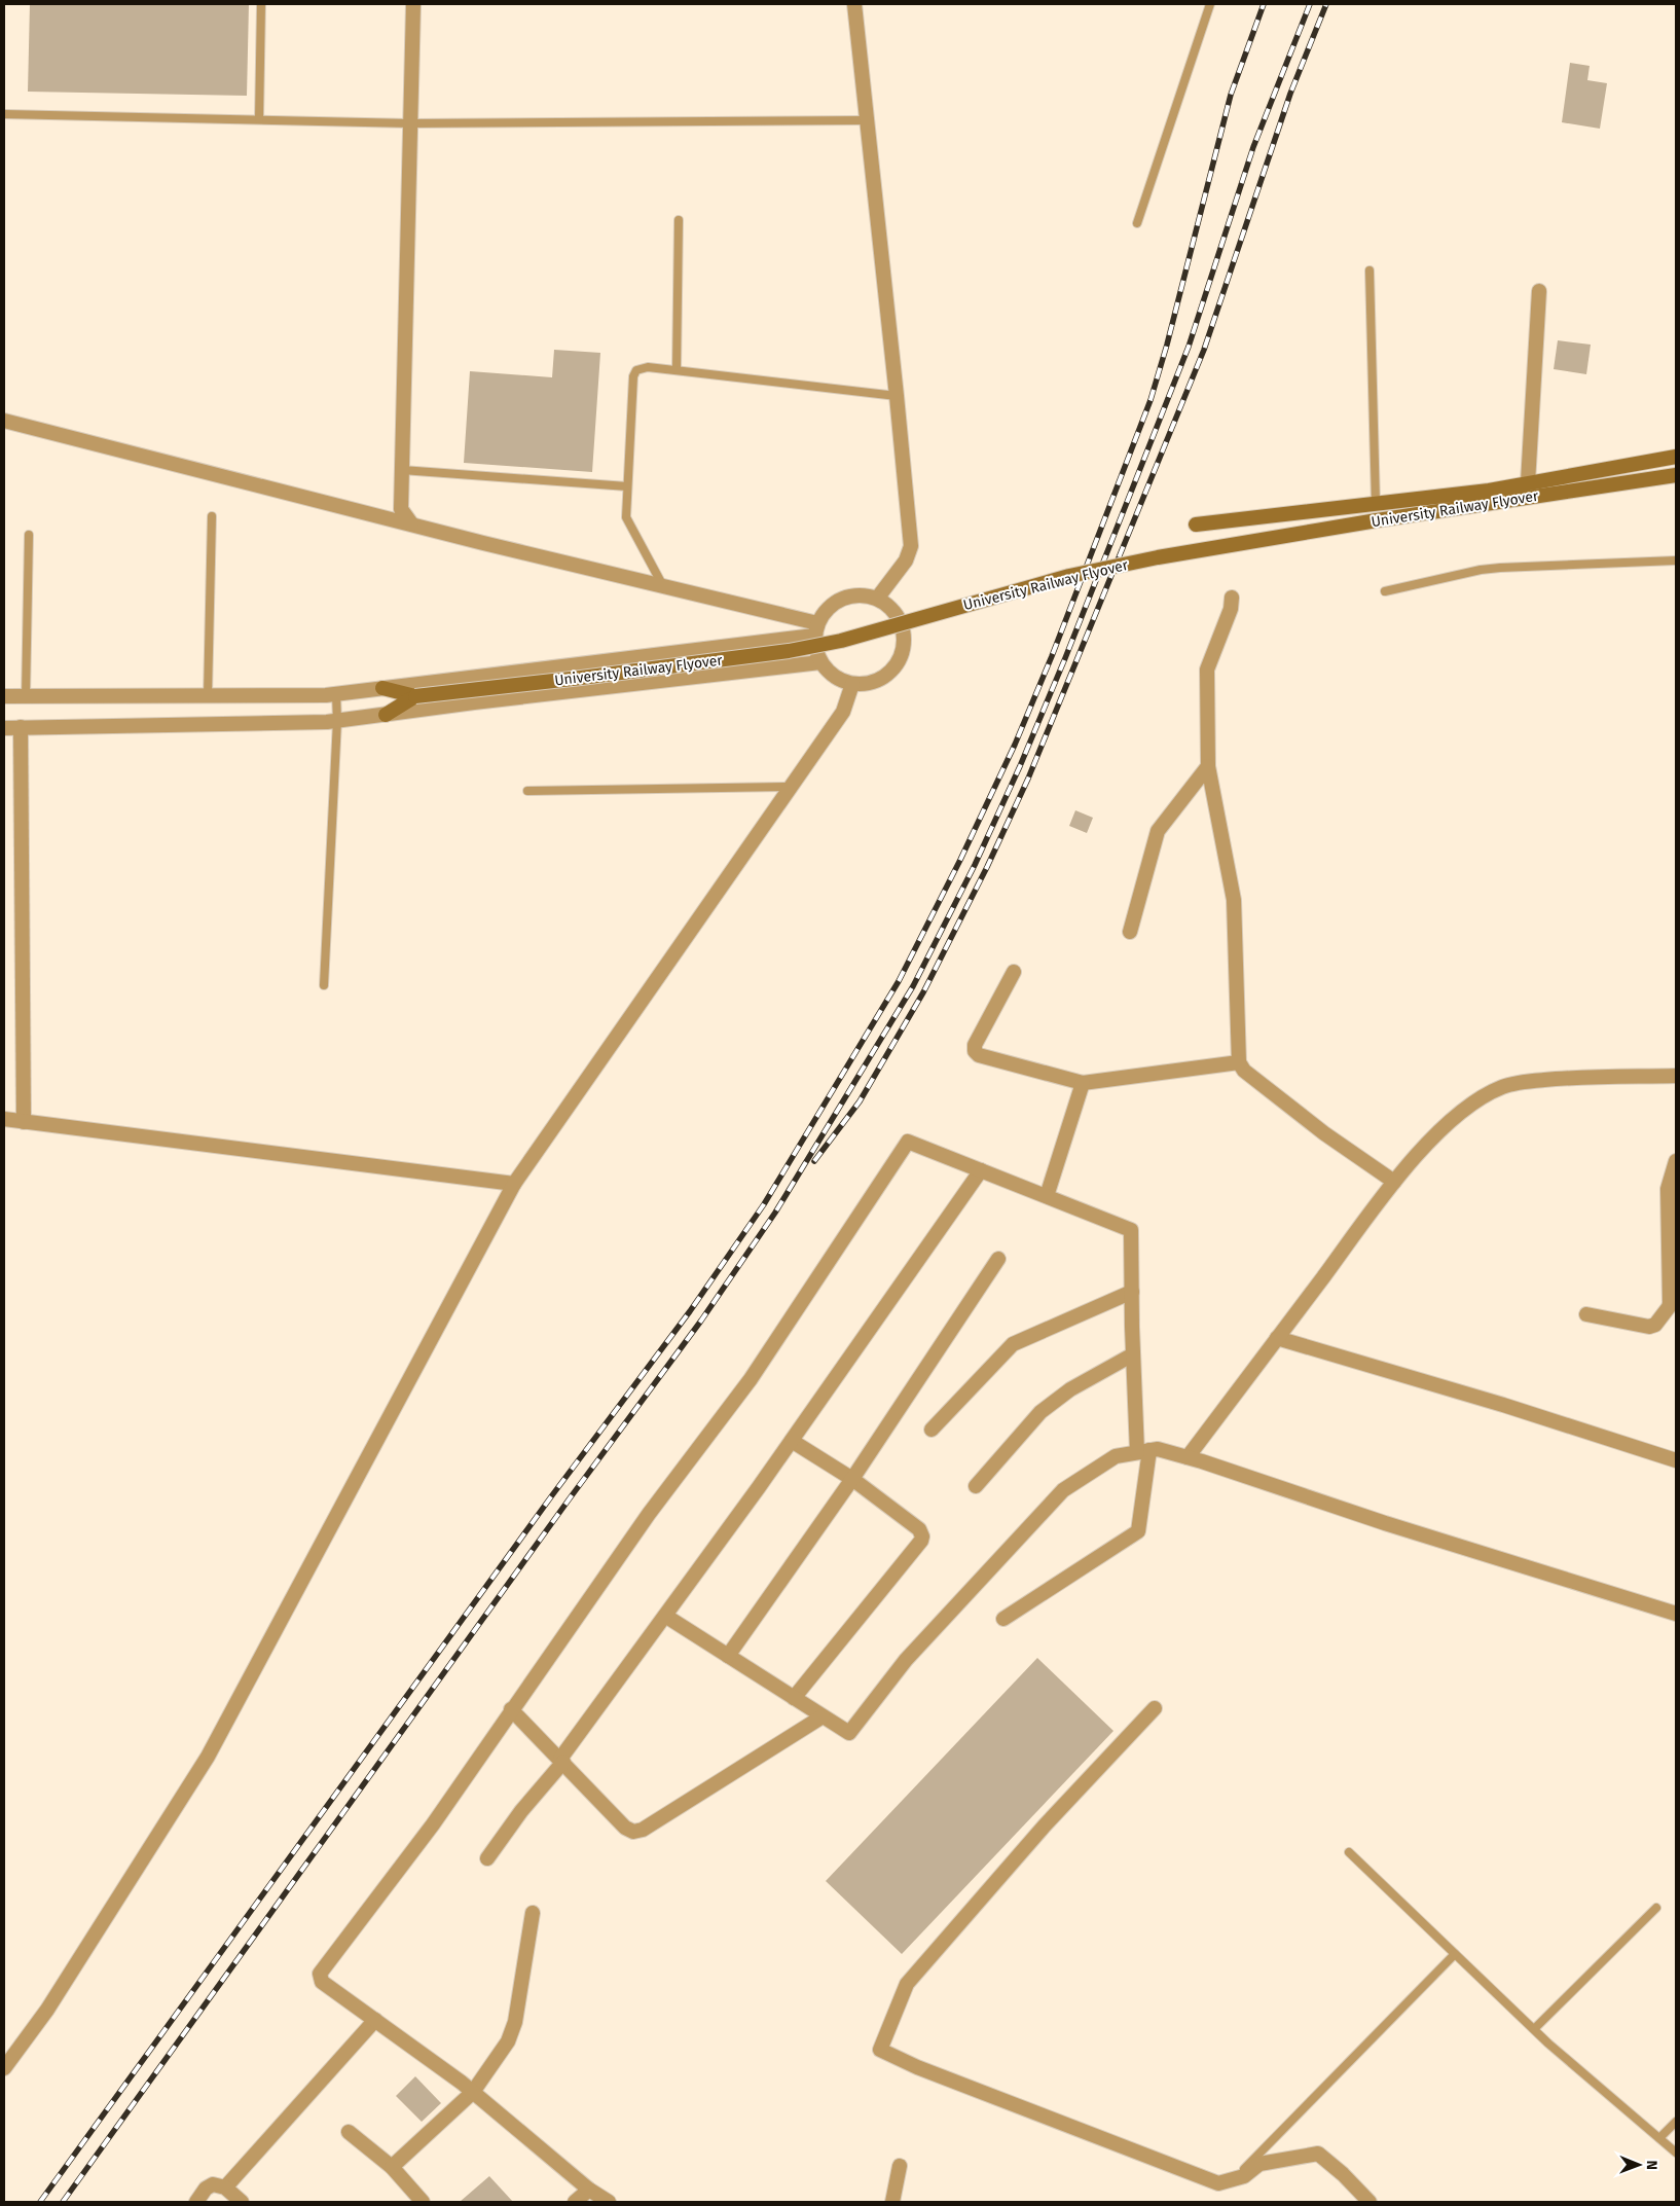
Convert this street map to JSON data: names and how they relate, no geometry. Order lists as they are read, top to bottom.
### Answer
{
  "streets": {
    "main road": ["University Railway Flyover"]
  },
  "north": "right"
}
